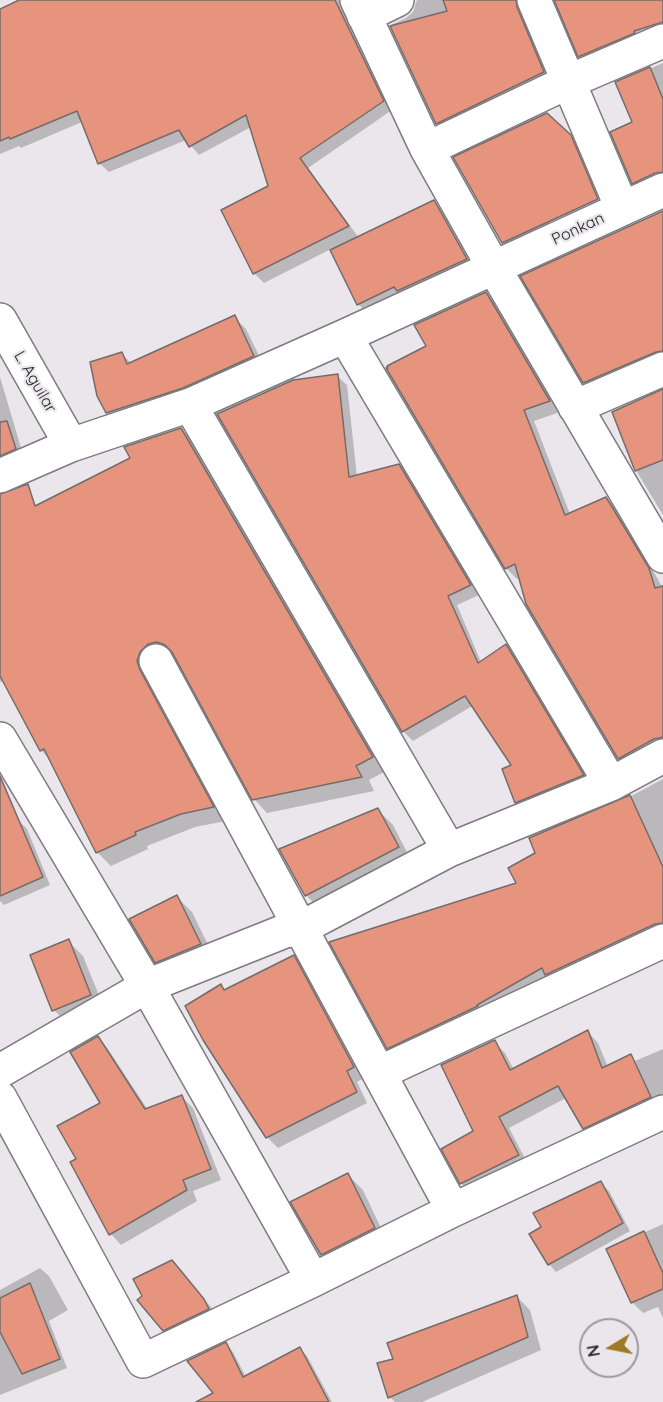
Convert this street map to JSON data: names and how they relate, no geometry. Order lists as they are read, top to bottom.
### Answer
{
  "streets": {
    "street": ["Ponkan", "L. Aguilar"]
  },
  "crossings": [
    ["Ponkan", "L. Aguilar"]
  ],
  "north": "left"
}
